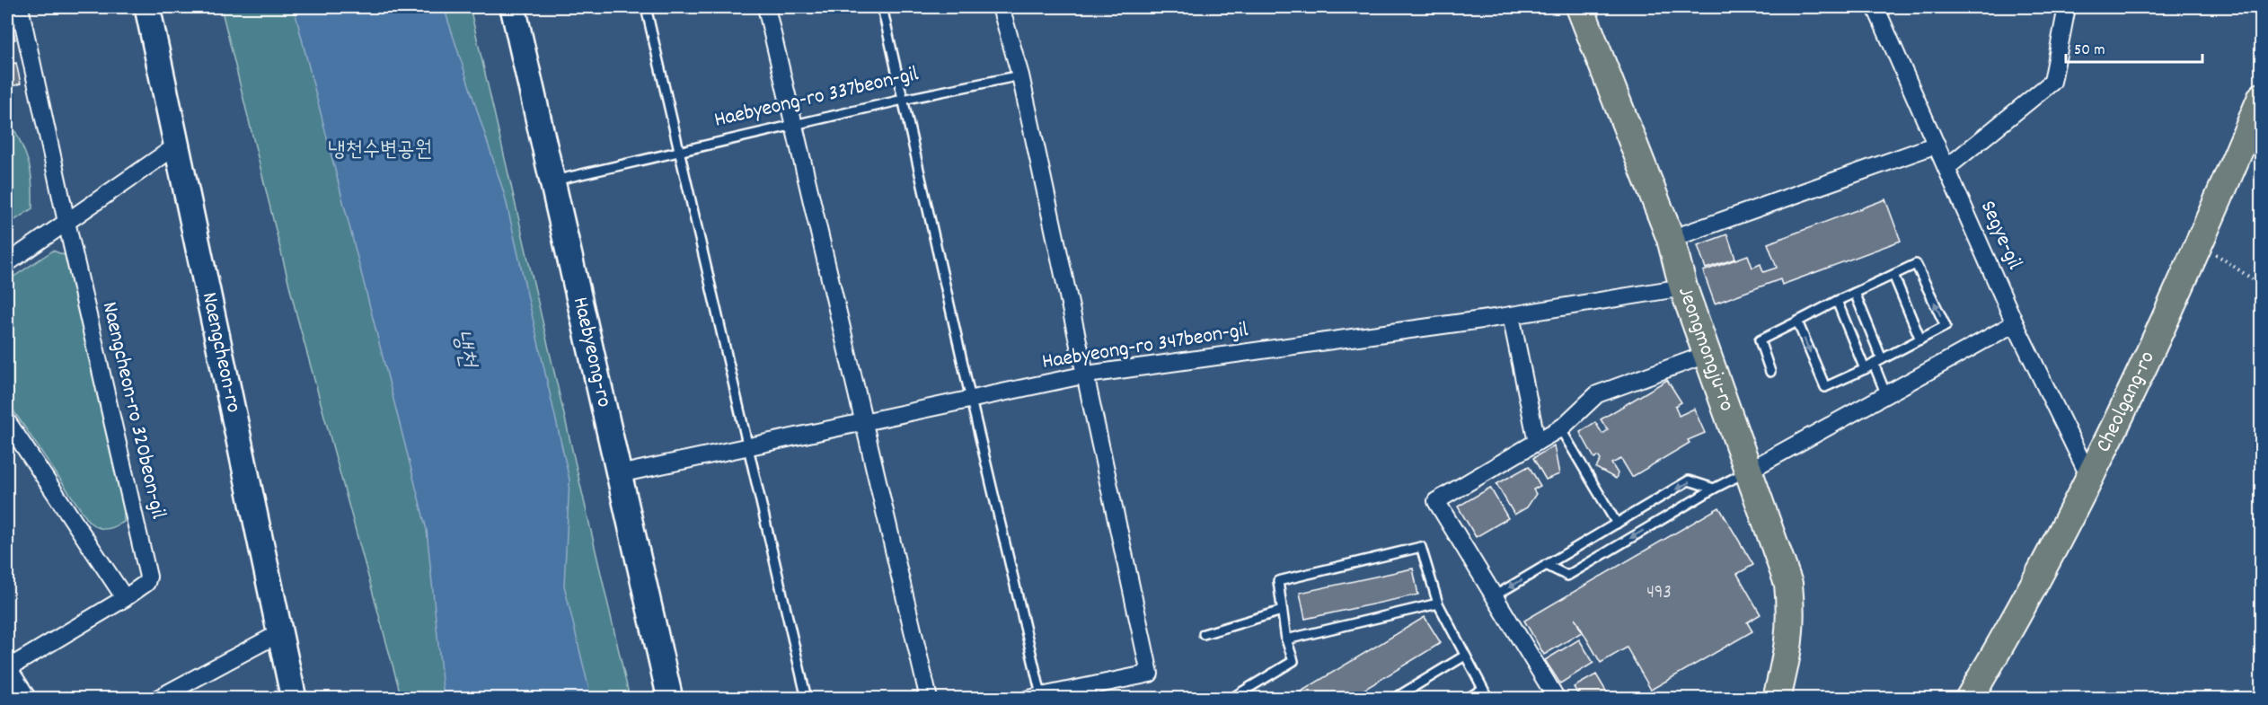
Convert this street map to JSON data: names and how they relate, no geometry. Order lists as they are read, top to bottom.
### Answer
{
  "streets": {
    "main road": [
      "Jeongmongju-ro",
      "Naengcheon-ro",
      "Haebyeong-ro",
      "Cheolgang-ro"
    ],
    "street": ["Segye-gil", "Haebyeong-ro 347beon-gil", "Naengcheon-ro 320beon-gil"],
    "lane": ["Haebyeong-ro 337beon-gil"]
  },
  "crossings": [
    ["Haebyeong-ro 337beon-gil", "Haebyeong-ro"],
    ["Segye-gil", "Cheolgang-ro"],
    ["Haebyeong-ro 347beon-gil", "Jeongmongju-ro"],
    ["Haebyeong-ro 347beon-gil", "Haebyeong-ro"]
  ],
  "water": ["냉천"],
  "parks": ["냉천수변공원"],
  "house_numbers": ["493"],
  "scale_bar": "50 m"
}
